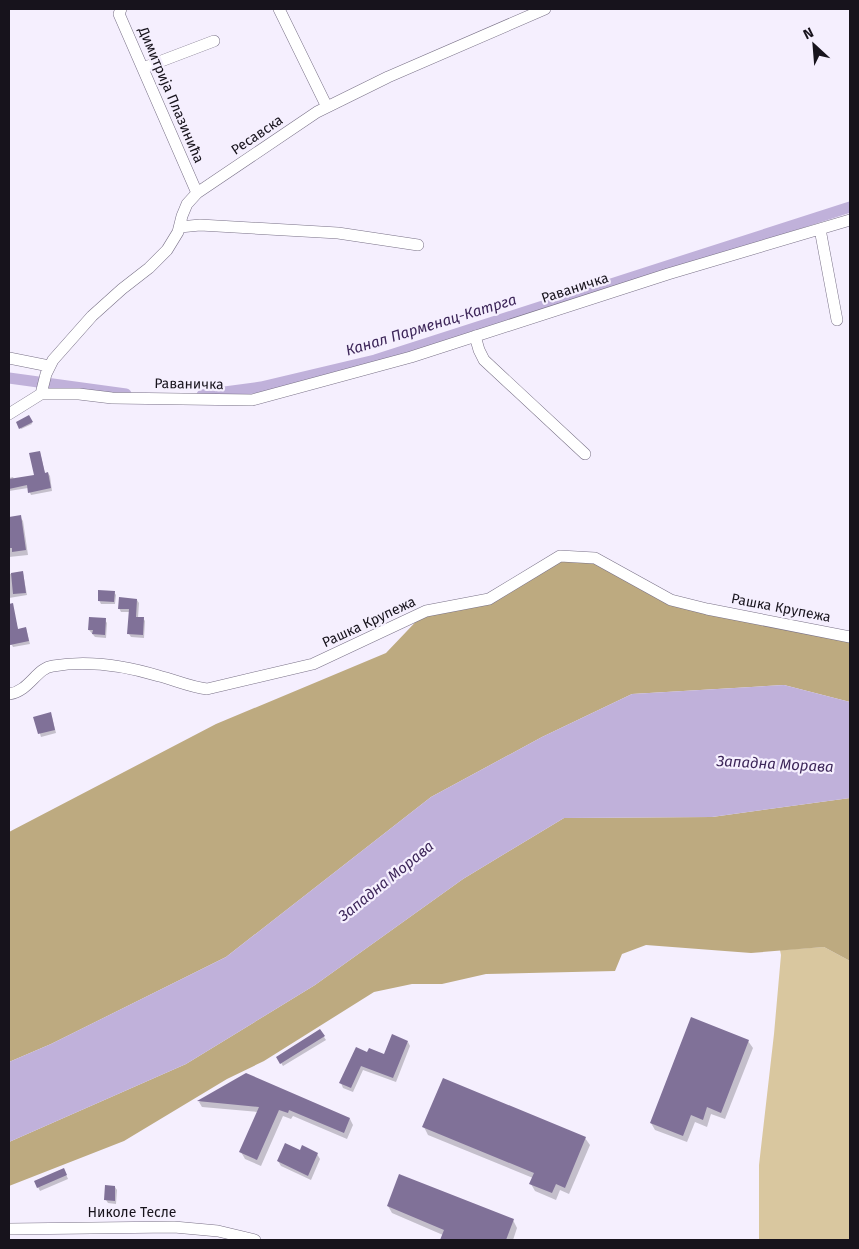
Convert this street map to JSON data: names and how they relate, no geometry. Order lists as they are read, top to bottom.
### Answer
{
  "streets": {
    "street": [
      "Димитрија Плазинића",
      "Ресавска",
      "Раваничка",
      "Рашка Крупежа",
      "Николе Тесле"
    ]
  },
  "crossings": [
    ["Димитрија Плазинића", "Ресавска"]
  ],
  "water": ["Канал Парменац-Катрга", "Западна Морава"],
  "north": "top left"
}
